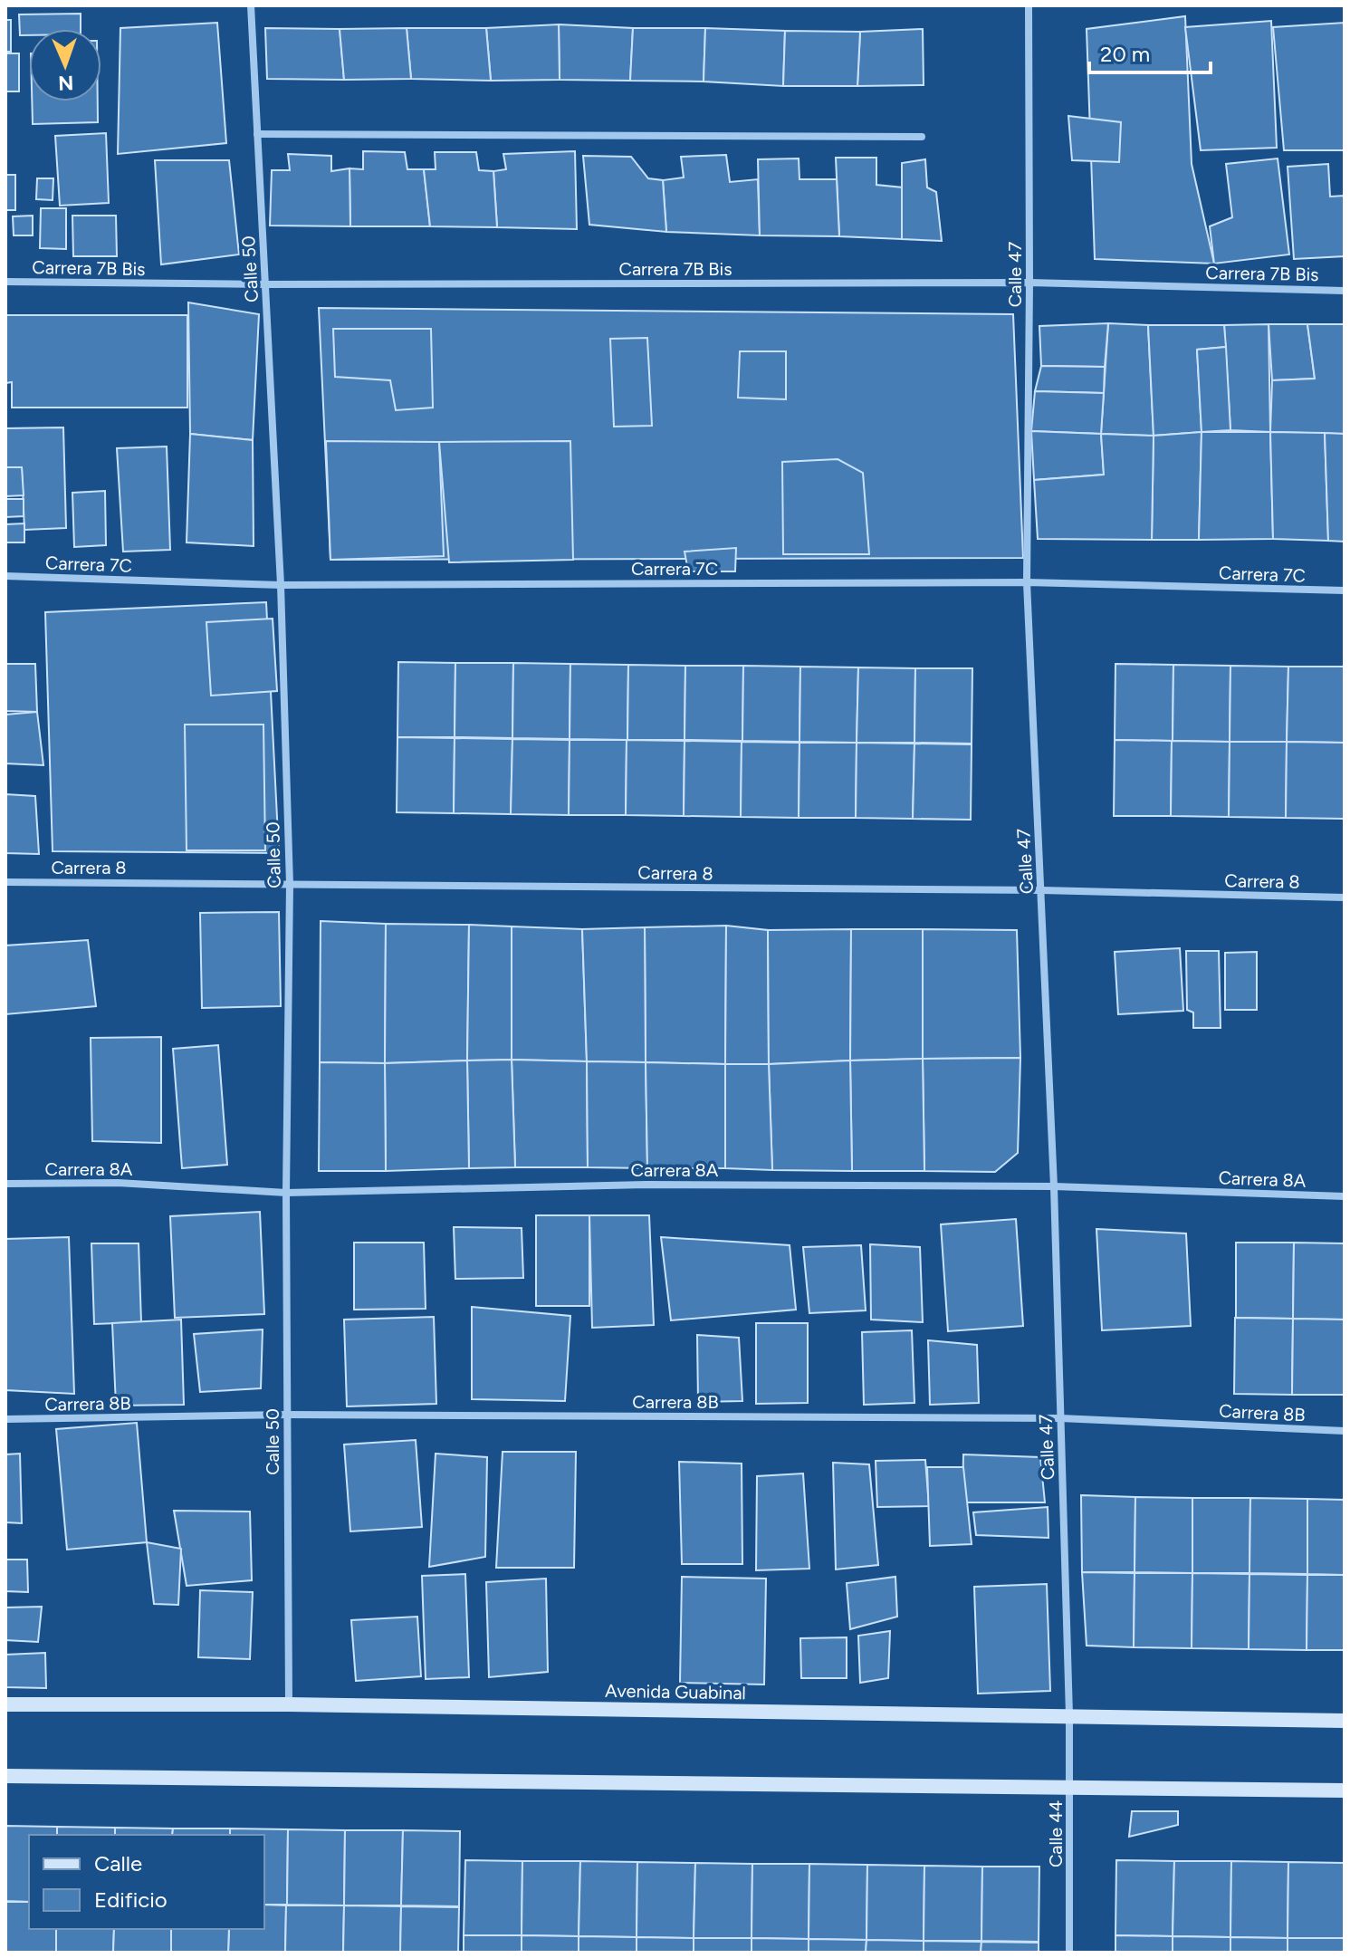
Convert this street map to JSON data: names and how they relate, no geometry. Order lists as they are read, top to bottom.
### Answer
{
  "streets": {
    "main road": ["Avenida Guabinal"],
    "street": [
      "Carrera 7B Bis",
      "Calle 50",
      "Calle 47",
      "Carrera 7C",
      "Carrera 8",
      "Carrera 8A",
      "Carrera 8B",
      "Calle 44"
    ]
  },
  "crossings": [
    ["Carrera 7B Bis", "Calle 50"],
    ["Carrera 7B Bis", "Calle 47"],
    ["Calle 50", "Carrera 7C"],
    ["Calle 50", "Carrera 8"],
    ["Calle 50", "Carrera 8A"],
    ["Calle 50", "Carrera 8B"],
    ["Calle 50", "Avenida Guabinal"],
    ["Calle 47", "Carrera 7C"],
    ["Calle 47", "Carrera 8"],
    ["Calle 47", "Carrera 8A"],
    ["Calle 47", "Carrera 8B"],
    ["Calle 47", "Avenida Guabinal"],
    ["Calle 47", "Calle 44"],
    ["Avenida Guabinal", "Calle 44"]
  ],
  "legend": ["Calle", "Edificio"],
  "scale_bar": "20 m",
  "north": "bottom"
}
